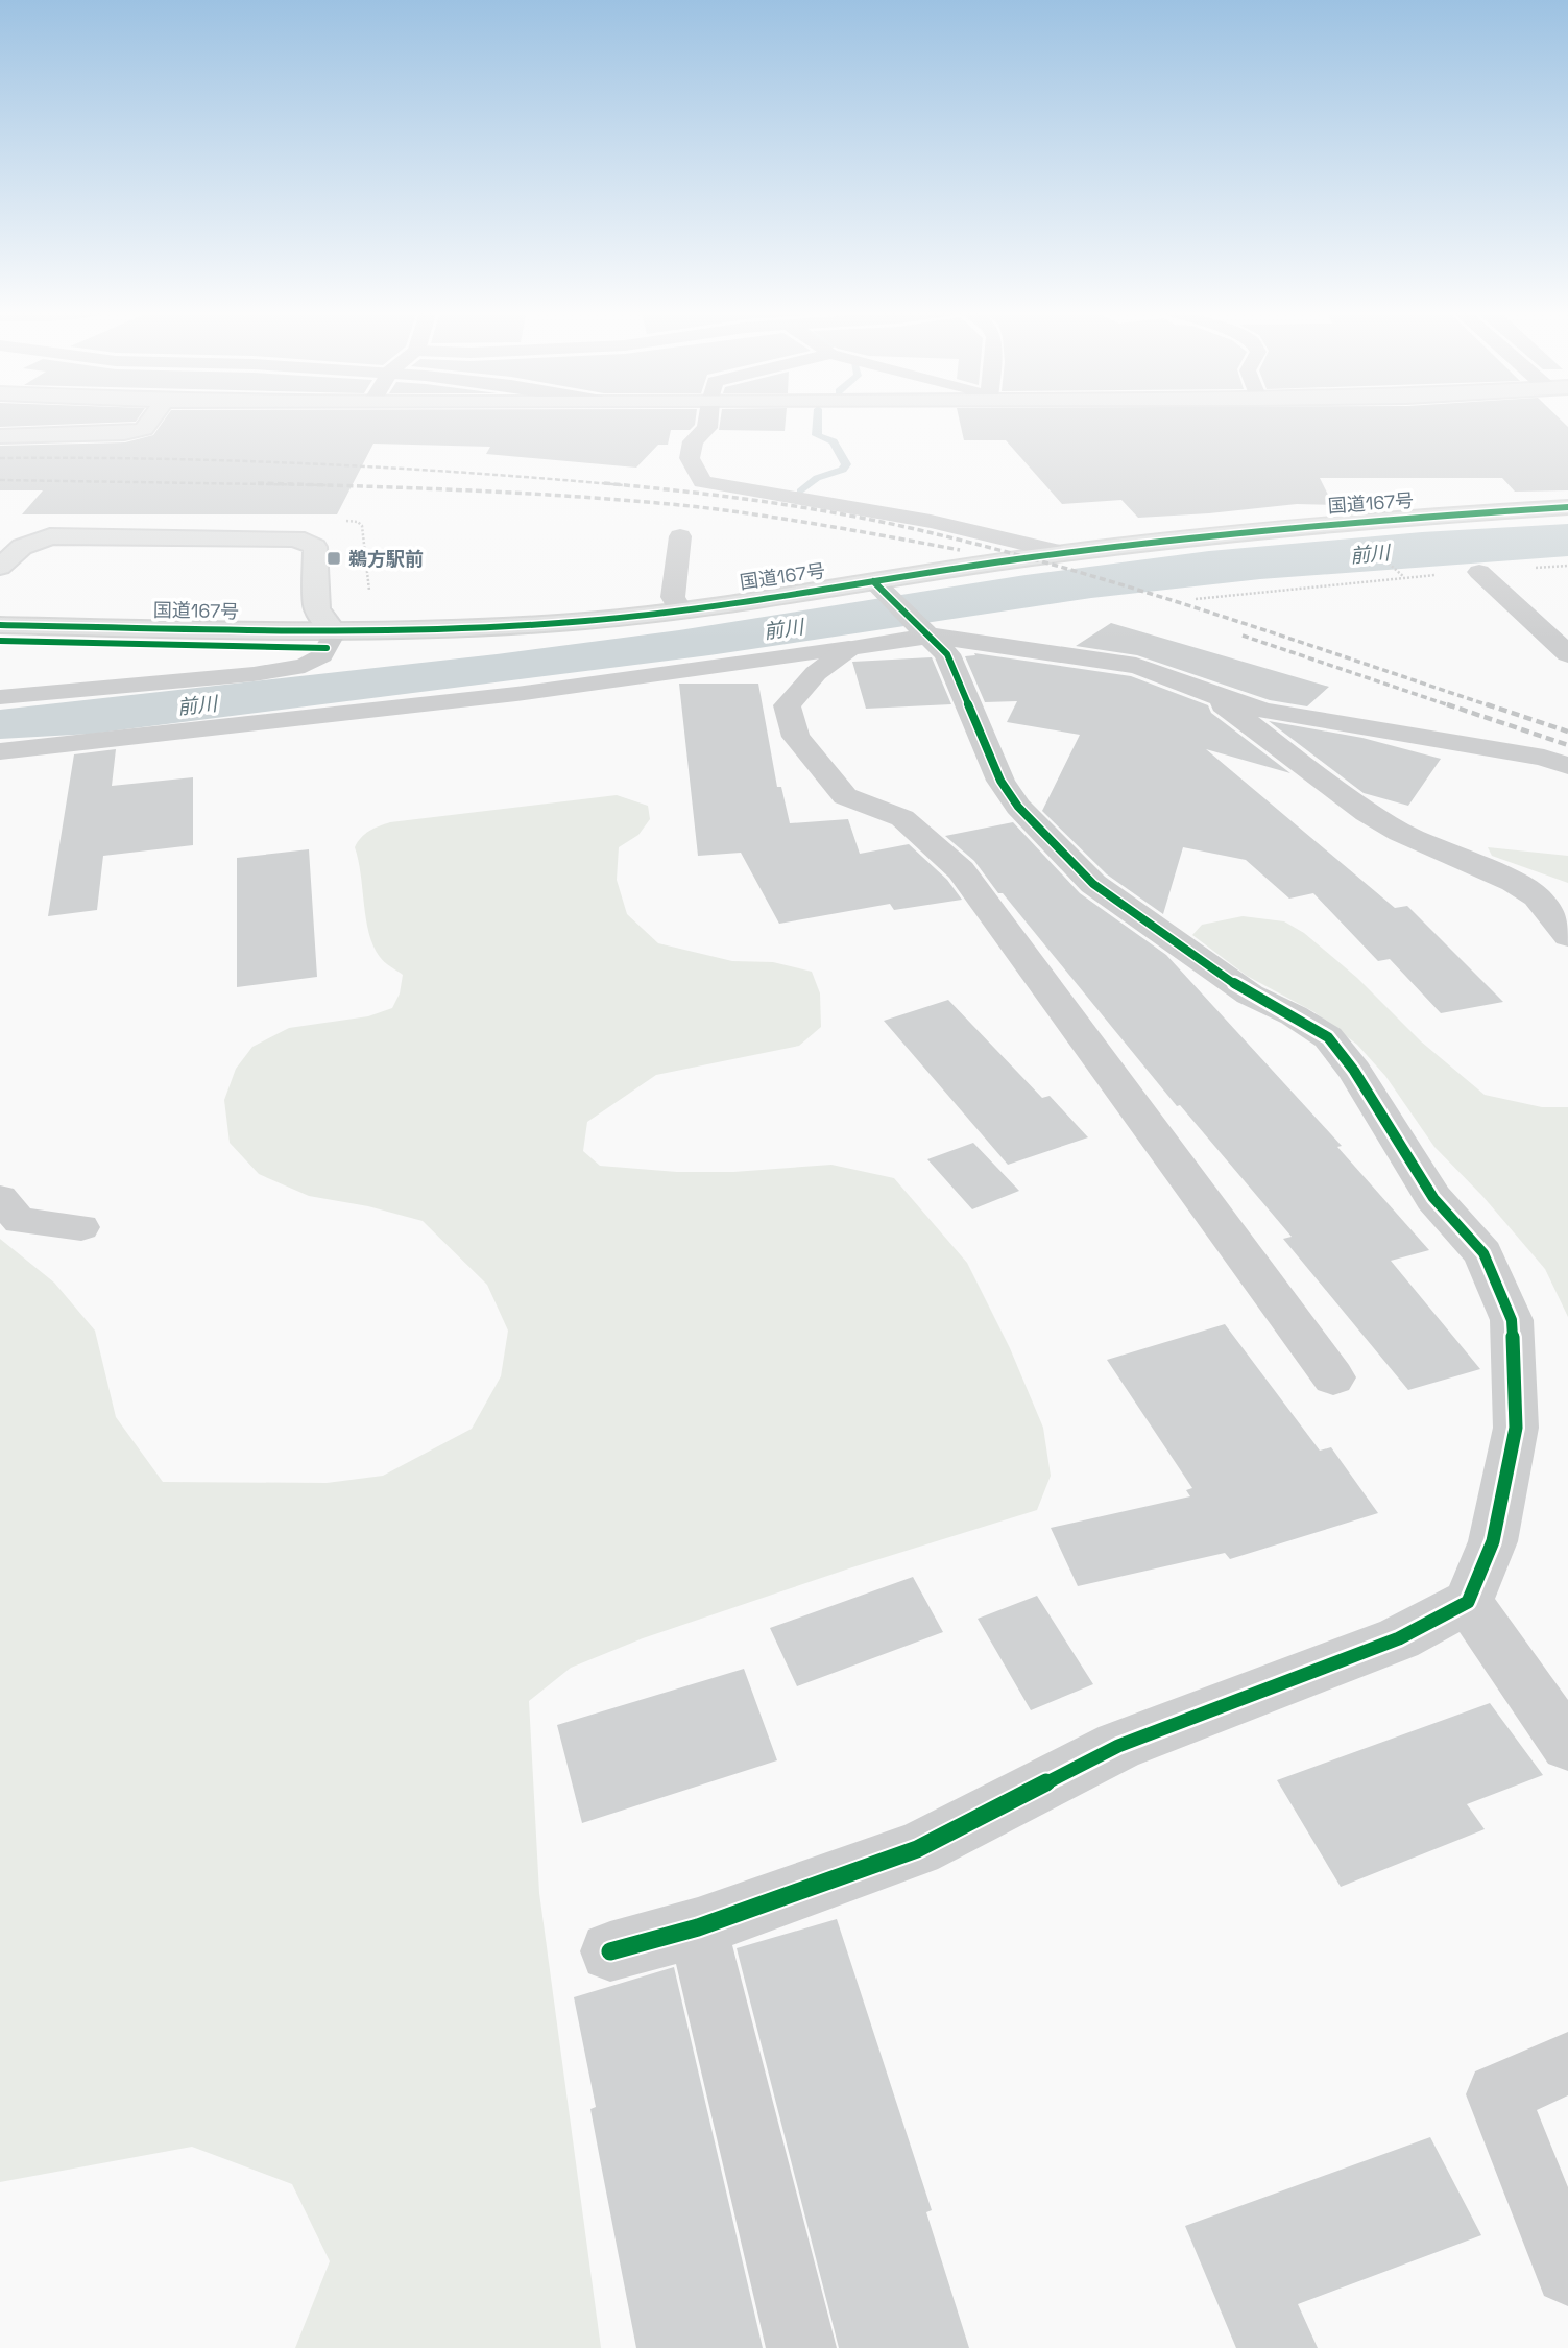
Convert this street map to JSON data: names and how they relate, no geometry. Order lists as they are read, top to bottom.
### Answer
{
  "streets": {
    "main road": ["国道167号"]
  },
  "water": ["前川"],
  "places": {
    "transit": ["鵜方駅前"]
  }
}
